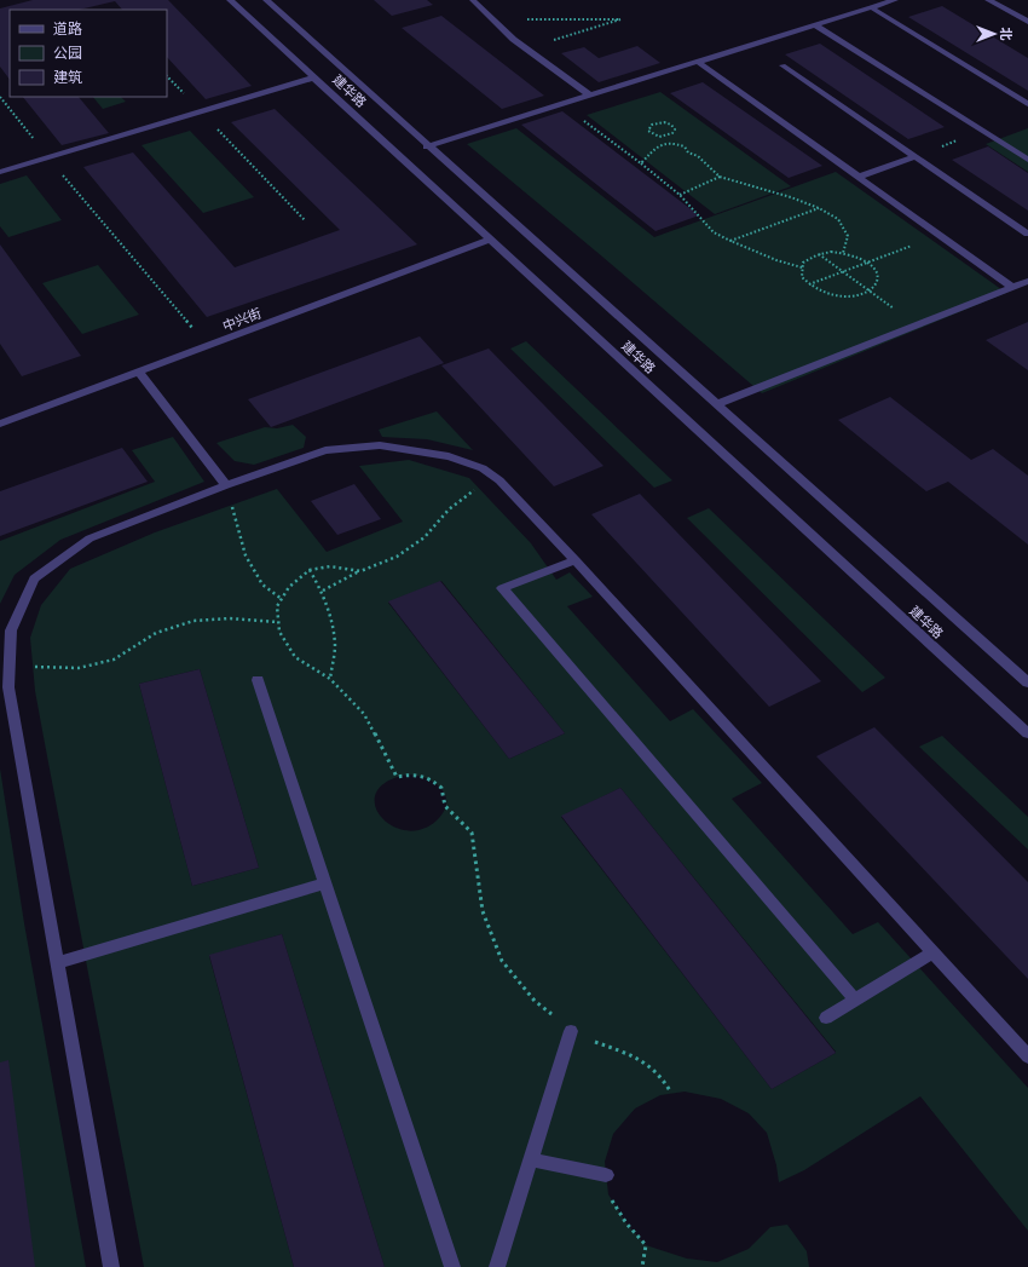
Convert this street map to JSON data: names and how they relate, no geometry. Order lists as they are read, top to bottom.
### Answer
{
  "streets": {
    "street": ["建华路", "中兴街"]
  },
  "crossings": [
    ["建华路", "中兴街"]
  ],
  "legend": ["道路", "公园", "建筑"],
  "north": "right"
}
